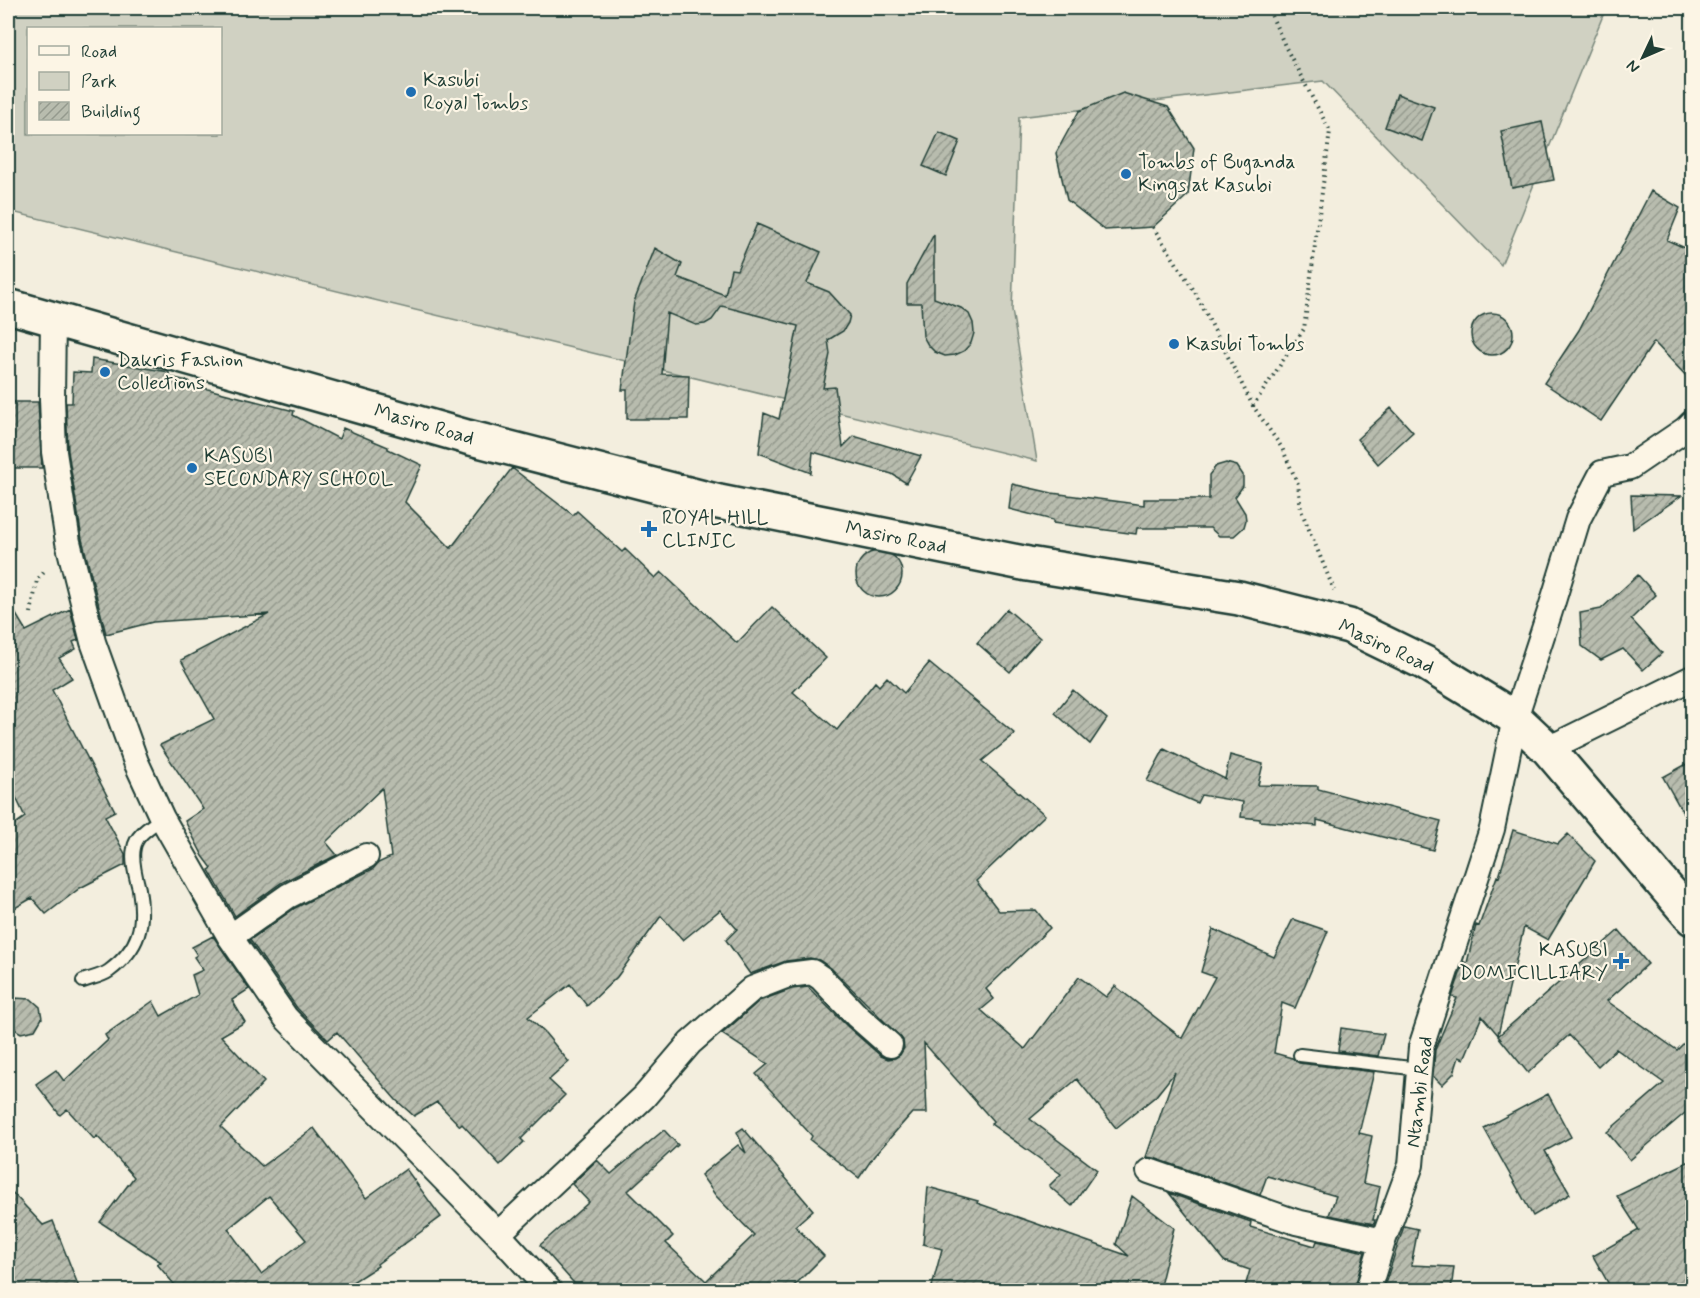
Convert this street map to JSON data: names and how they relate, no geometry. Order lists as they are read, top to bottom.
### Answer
{
  "streets": {
    "main road": ["Masiro Road"],
    "street": ["Ntambi Road"]
  },
  "crossings": [
    ["Masiro Road", "Ntambi Road"]
  ],
  "places": {
    "other": [
      "Kasubi Royal Tombs",
      "Tombs of Buganda Kings at Kasubi",
      "Kasubi Tombs",
      "Dakris Fashion Collections",
      "KASUBI SECONDARY SCHOOL"
    ],
    "health": ["ROYAL HILL CLINIC", "KASUBI DOMICILLIARY"]
  },
  "legend": ["Road", "Park", "Building"],
  "north": "bottom left"
}
